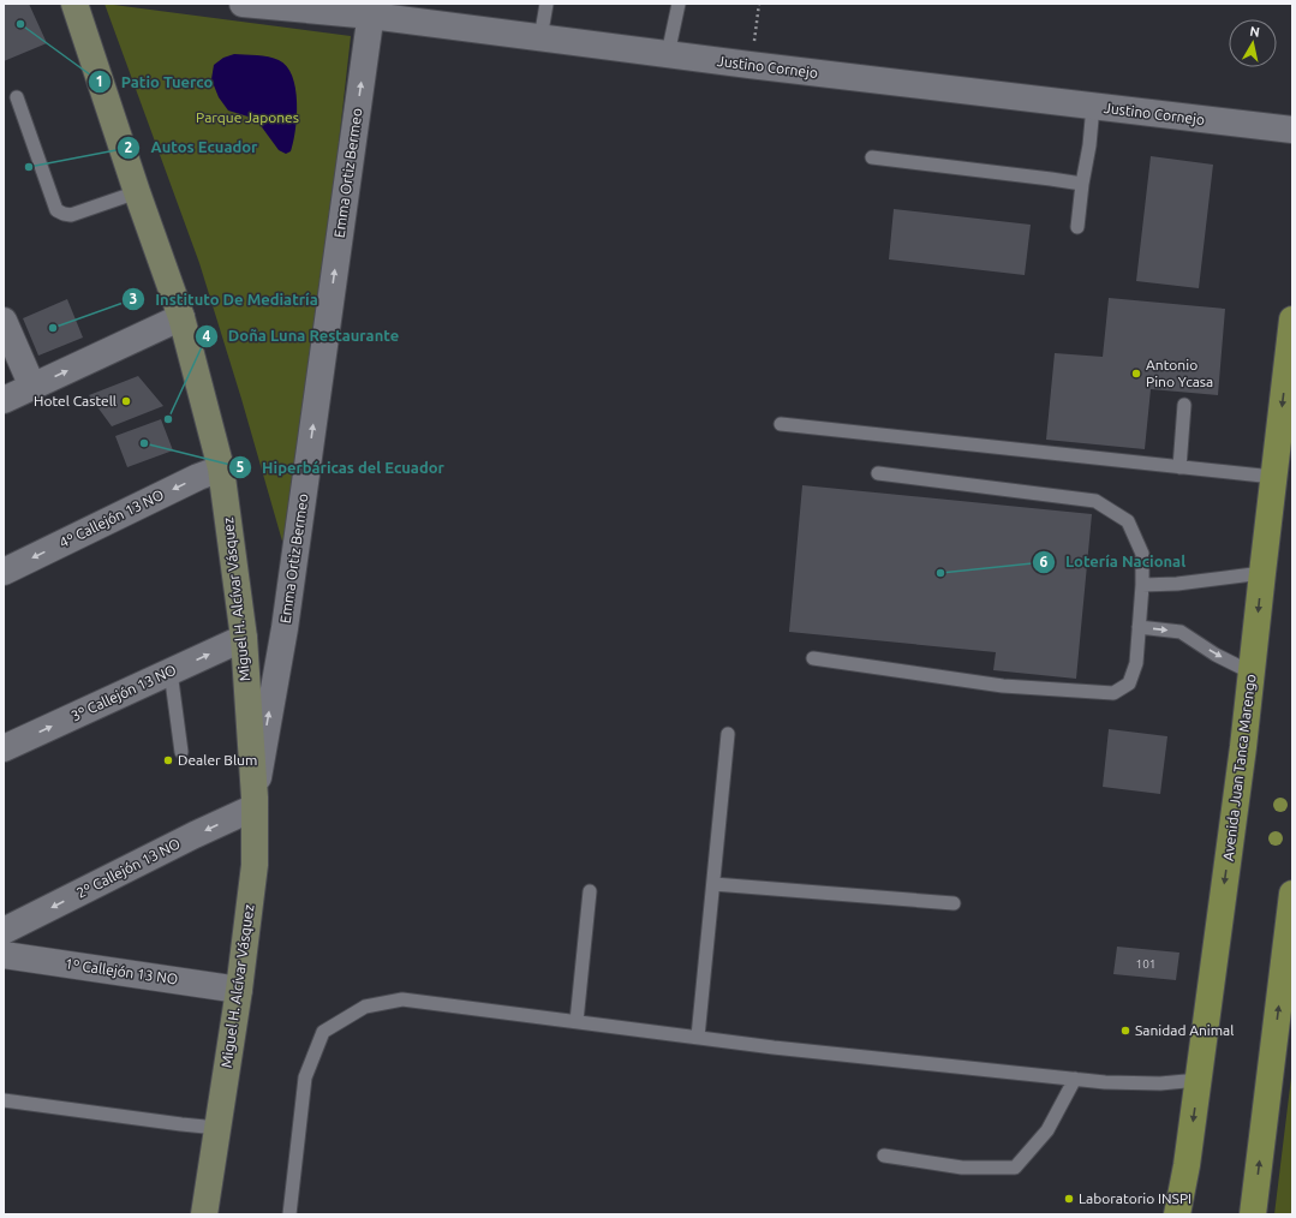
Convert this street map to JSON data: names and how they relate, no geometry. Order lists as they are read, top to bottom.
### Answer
{
  "streets": {
    "main road": ["Avenida Juan Tanca Marengo"],
    "street": [
      "Justino Cornejo",
      "Emma Ortiz Bermeo",
      "4º Callejón 13 NO",
      "Miguel H. Alcívar Vásquez",
      "3º Callejón 13 NO",
      "2º Callejón 13 NO",
      "1º Callejón 13 NO"
    ]
  },
  "crossings": [
    ["Justino Cornejo", "Emma Ortiz Bermeo"],
    ["Emma Ortiz Bermeo", "Miguel H. Alcívar Vásquez"],
    ["Emma Ortiz Bermeo", "2º Callejón 13 NO"],
    ["4º Callejón 13 NO", "Miguel H. Alcívar Vásquez"],
    ["Miguel H. Alcívar Vásquez", "3º Callejón 13 NO"],
    ["Miguel H. Alcívar Vásquez", "2º Callejón 13 NO"],
    ["Miguel H. Alcívar Vásquez", "1º Callejón 13 NO"]
  ],
  "one_way": ["Emma Ortiz Bermeo", "3º Callejón 13 NO", "2º Callejón 13 NO"],
  "parks": ["Parque Japones"],
  "places": [
    "Patio Tuerco",
    "Autos Ecuador",
    "Instituto De Mediatría",
    "Antonio Pino Ycasa",
    "Hotel Castell",
    "Doña Luna Restaurante",
    "Hiperbáricas del Ecuador",
    "Lotería Nacional",
    "Dealer Blum",
    "Sanidad Animal",
    "Laboratorio INSPI"
  ],
  "house_numbers": ["101"],
  "north": "top"
}
